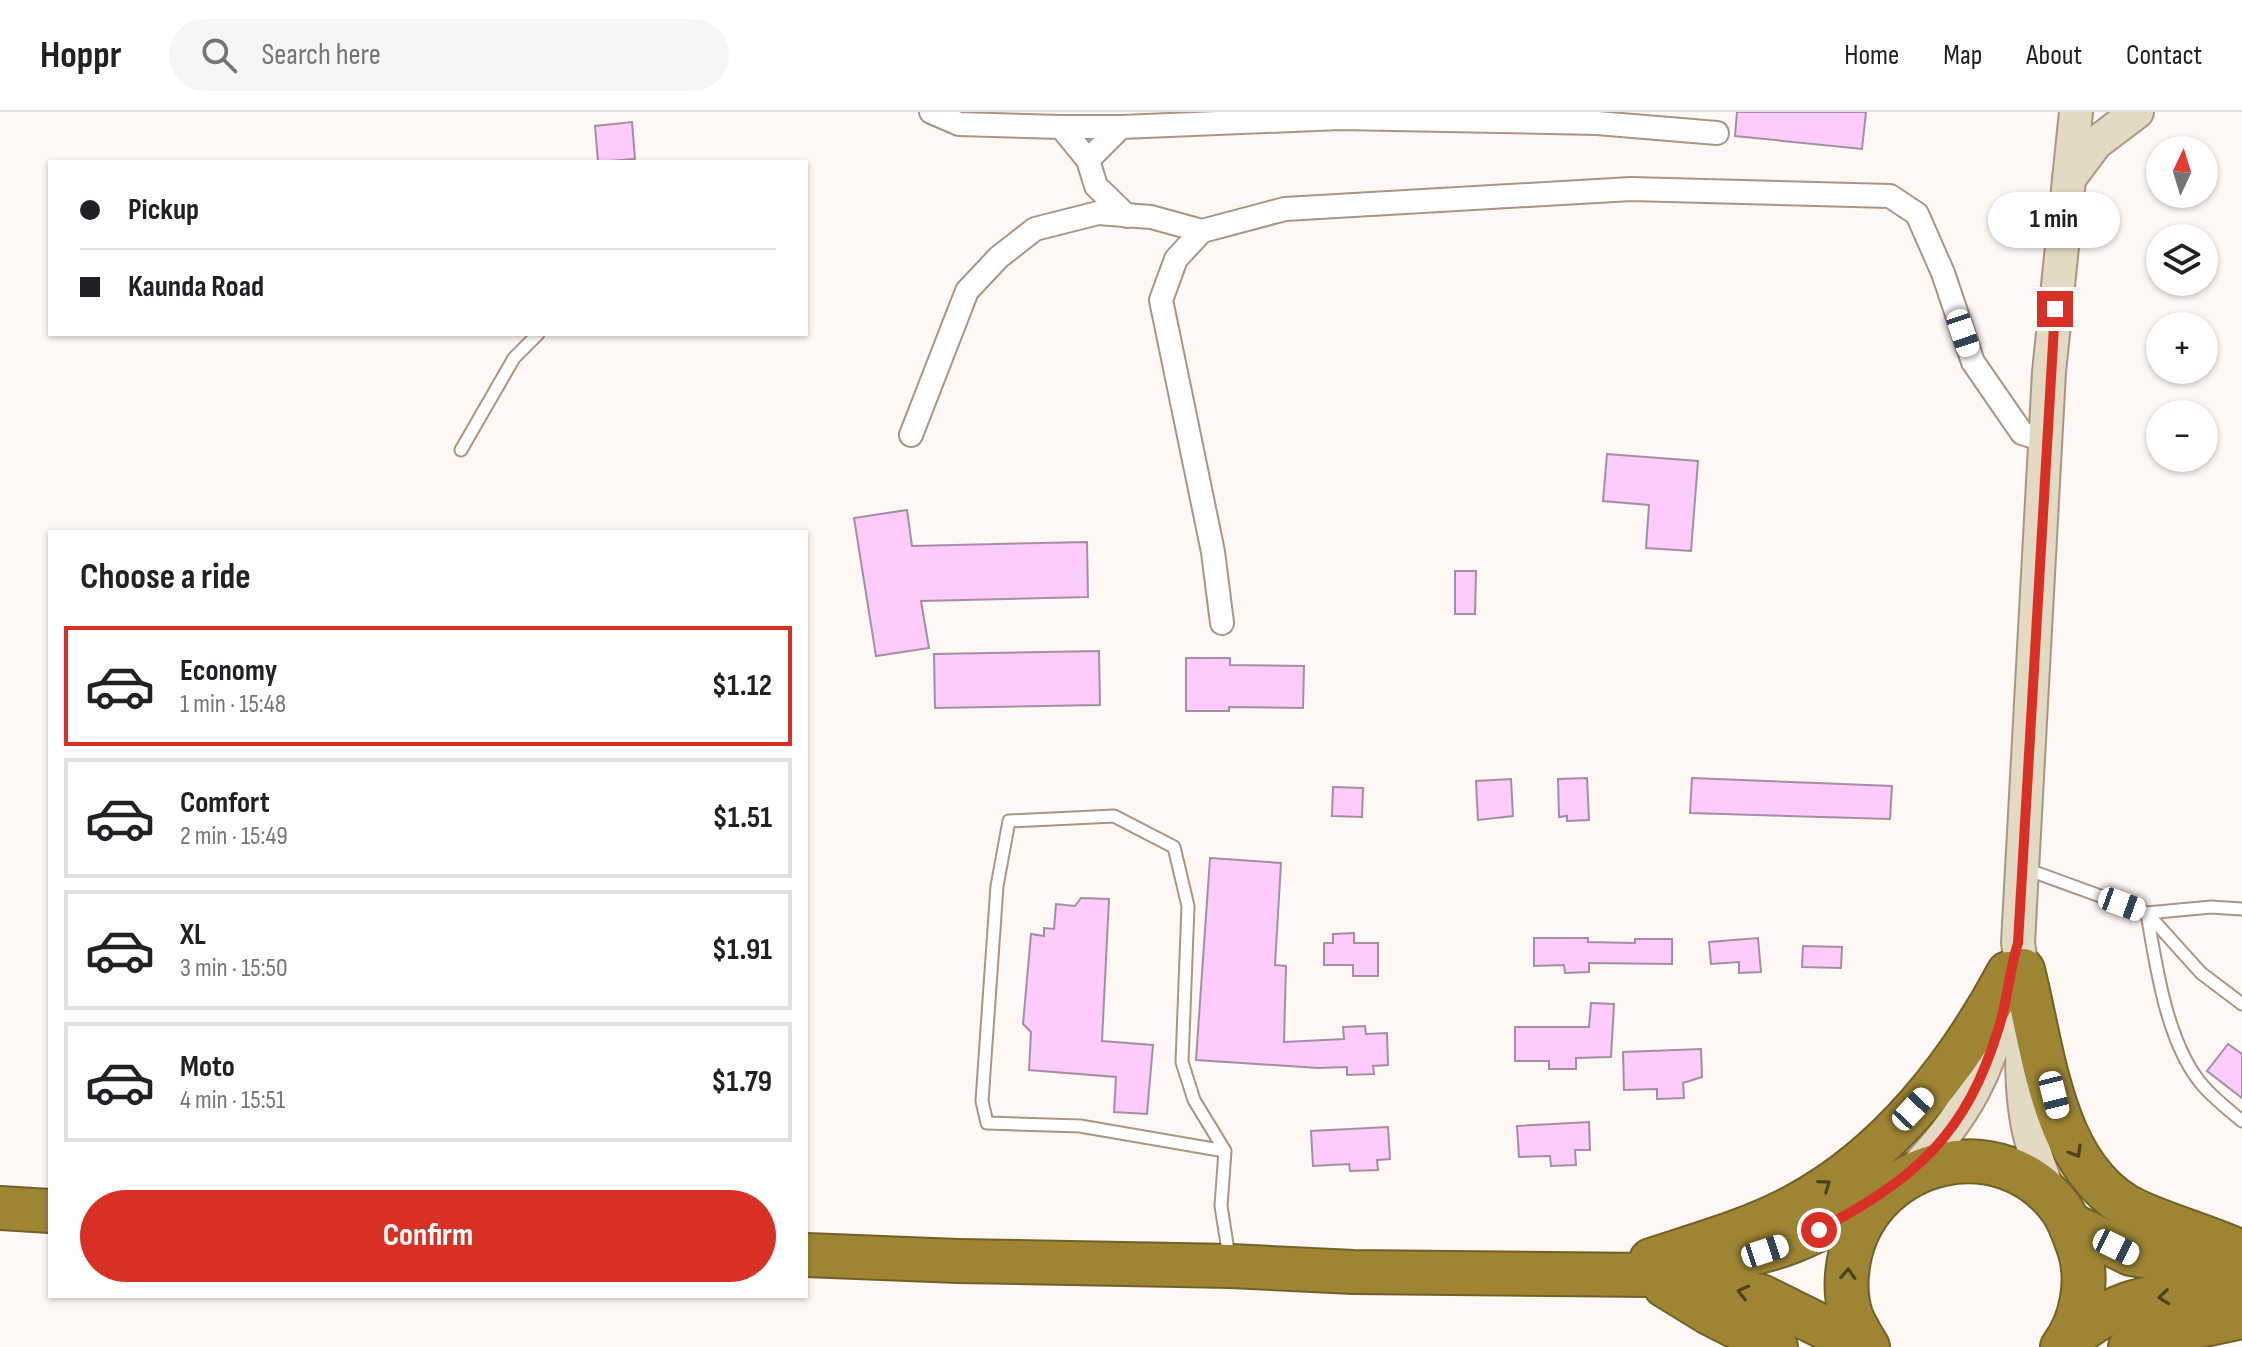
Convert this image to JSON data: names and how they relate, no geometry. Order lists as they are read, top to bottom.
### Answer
{
  "north": "top",
  "page": {
    "header": "Hoppr",
    "search": "Search here",
    "nav": [
      "Home",
      "Map",
      "About",
      "Contact"
    ],
    "map_buttons": ["+", "−"],
    "banner": ["Pickup", "Kaunda Road"],
    "bubble": "1 min",
    "heading": "Choose a ride",
    "list": [
      {
        "name": "Economy",
        "note": "1 min · 15:48",
        "value": "$1.12"
      },
      {
        "name": "Comfort",
        "note": "2 min · 15:49",
        "value": "$1.51"
      },
      {
        "name": "XL",
        "note": "3 min · 15:50",
        "value": "$1.91"
      },
      {
        "name": "Moto",
        "note": "4 min · 15:51",
        "value": "$1.79"
      }
    ],
    "buttons": "Confirm"
  }
}
